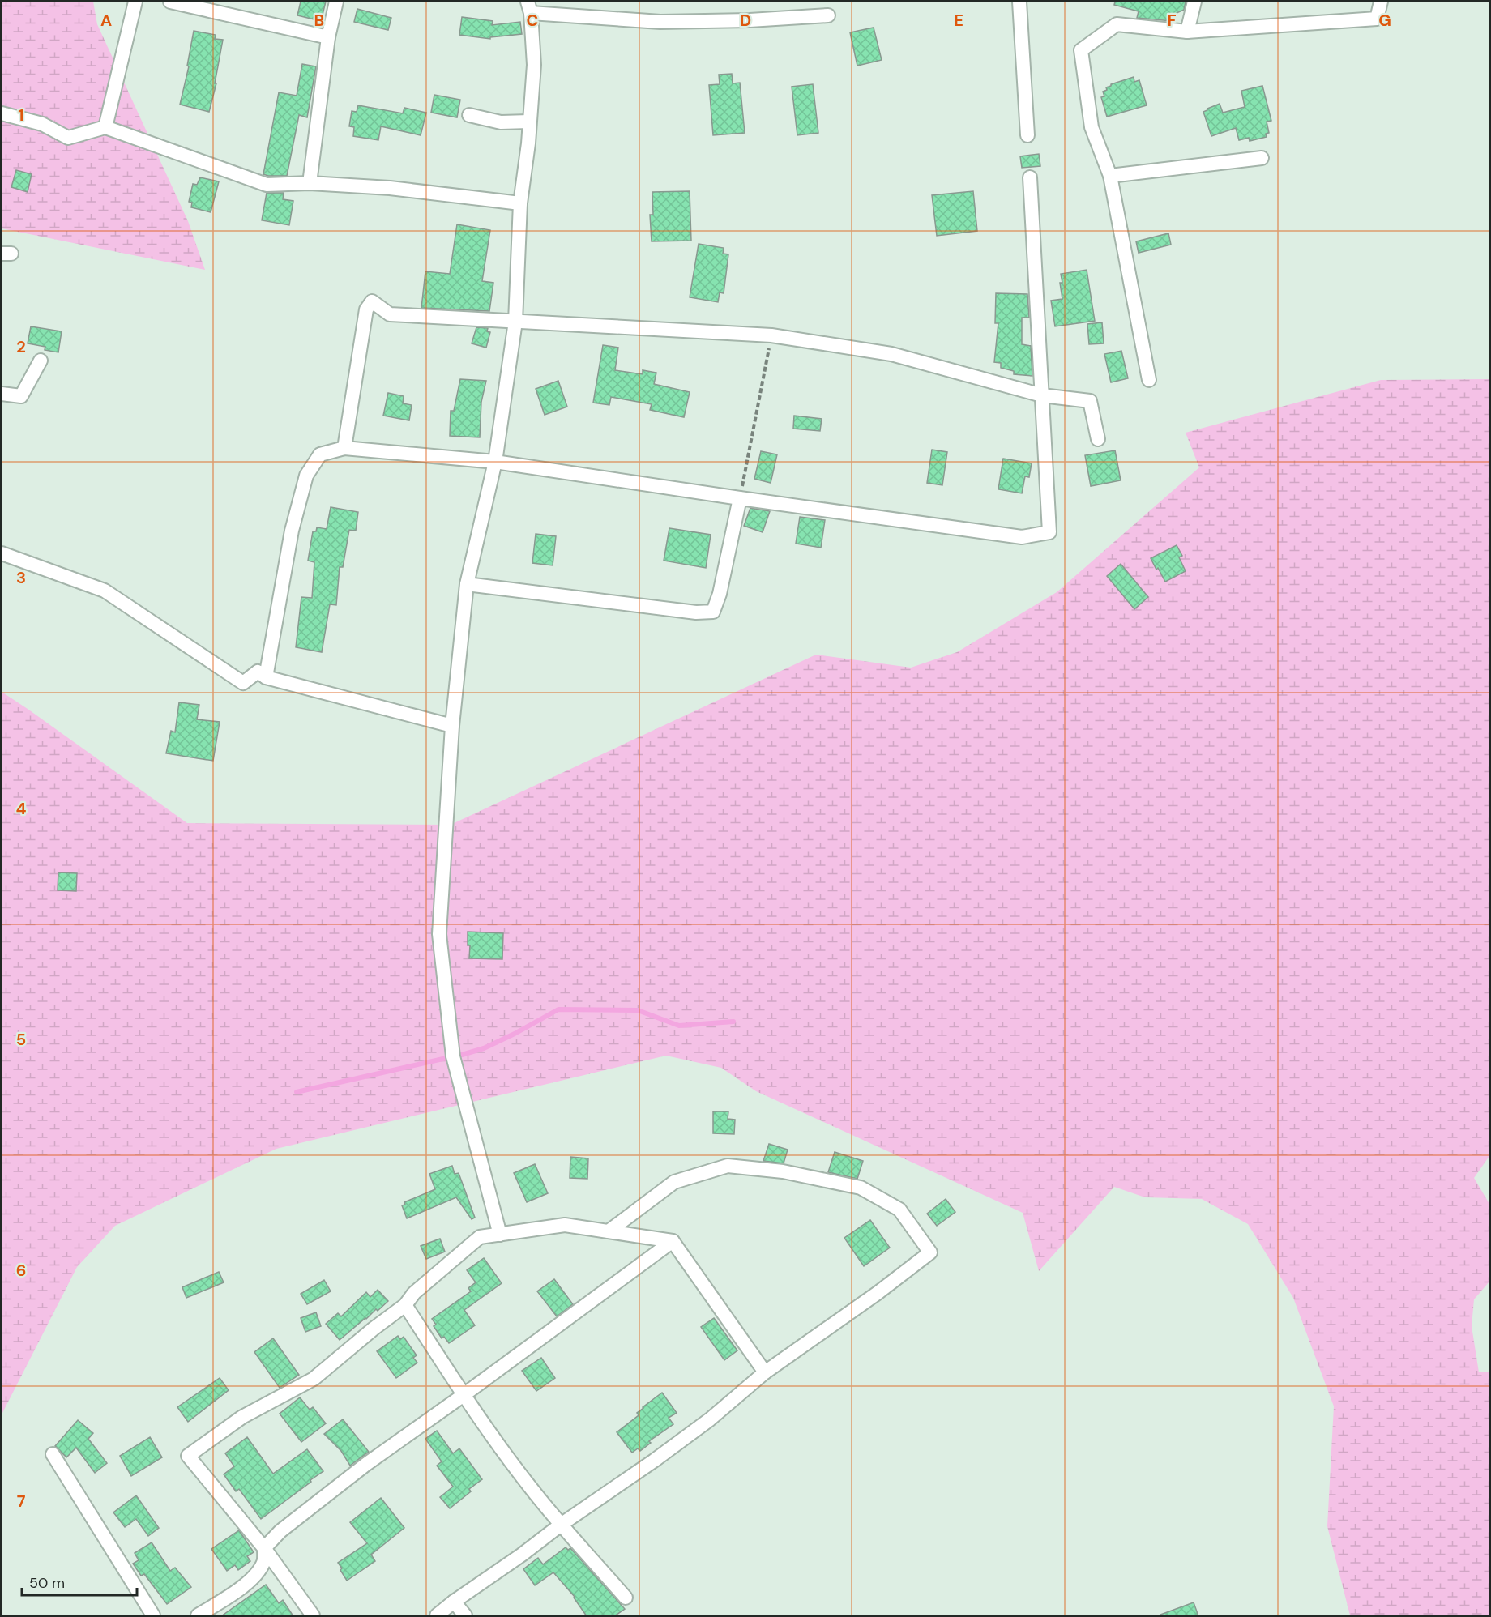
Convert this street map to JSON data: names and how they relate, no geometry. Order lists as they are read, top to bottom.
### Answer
{
  "scale_bar": "50 m",
  "grid": {
    "columns": [
      "A",
      "B",
      "C",
      "D",
      "E",
      "F",
      "G"
    ],
    "rows": [
      "1",
      "2",
      "3",
      "4",
      "5",
      "6",
      "7"
    ]
  }
}
